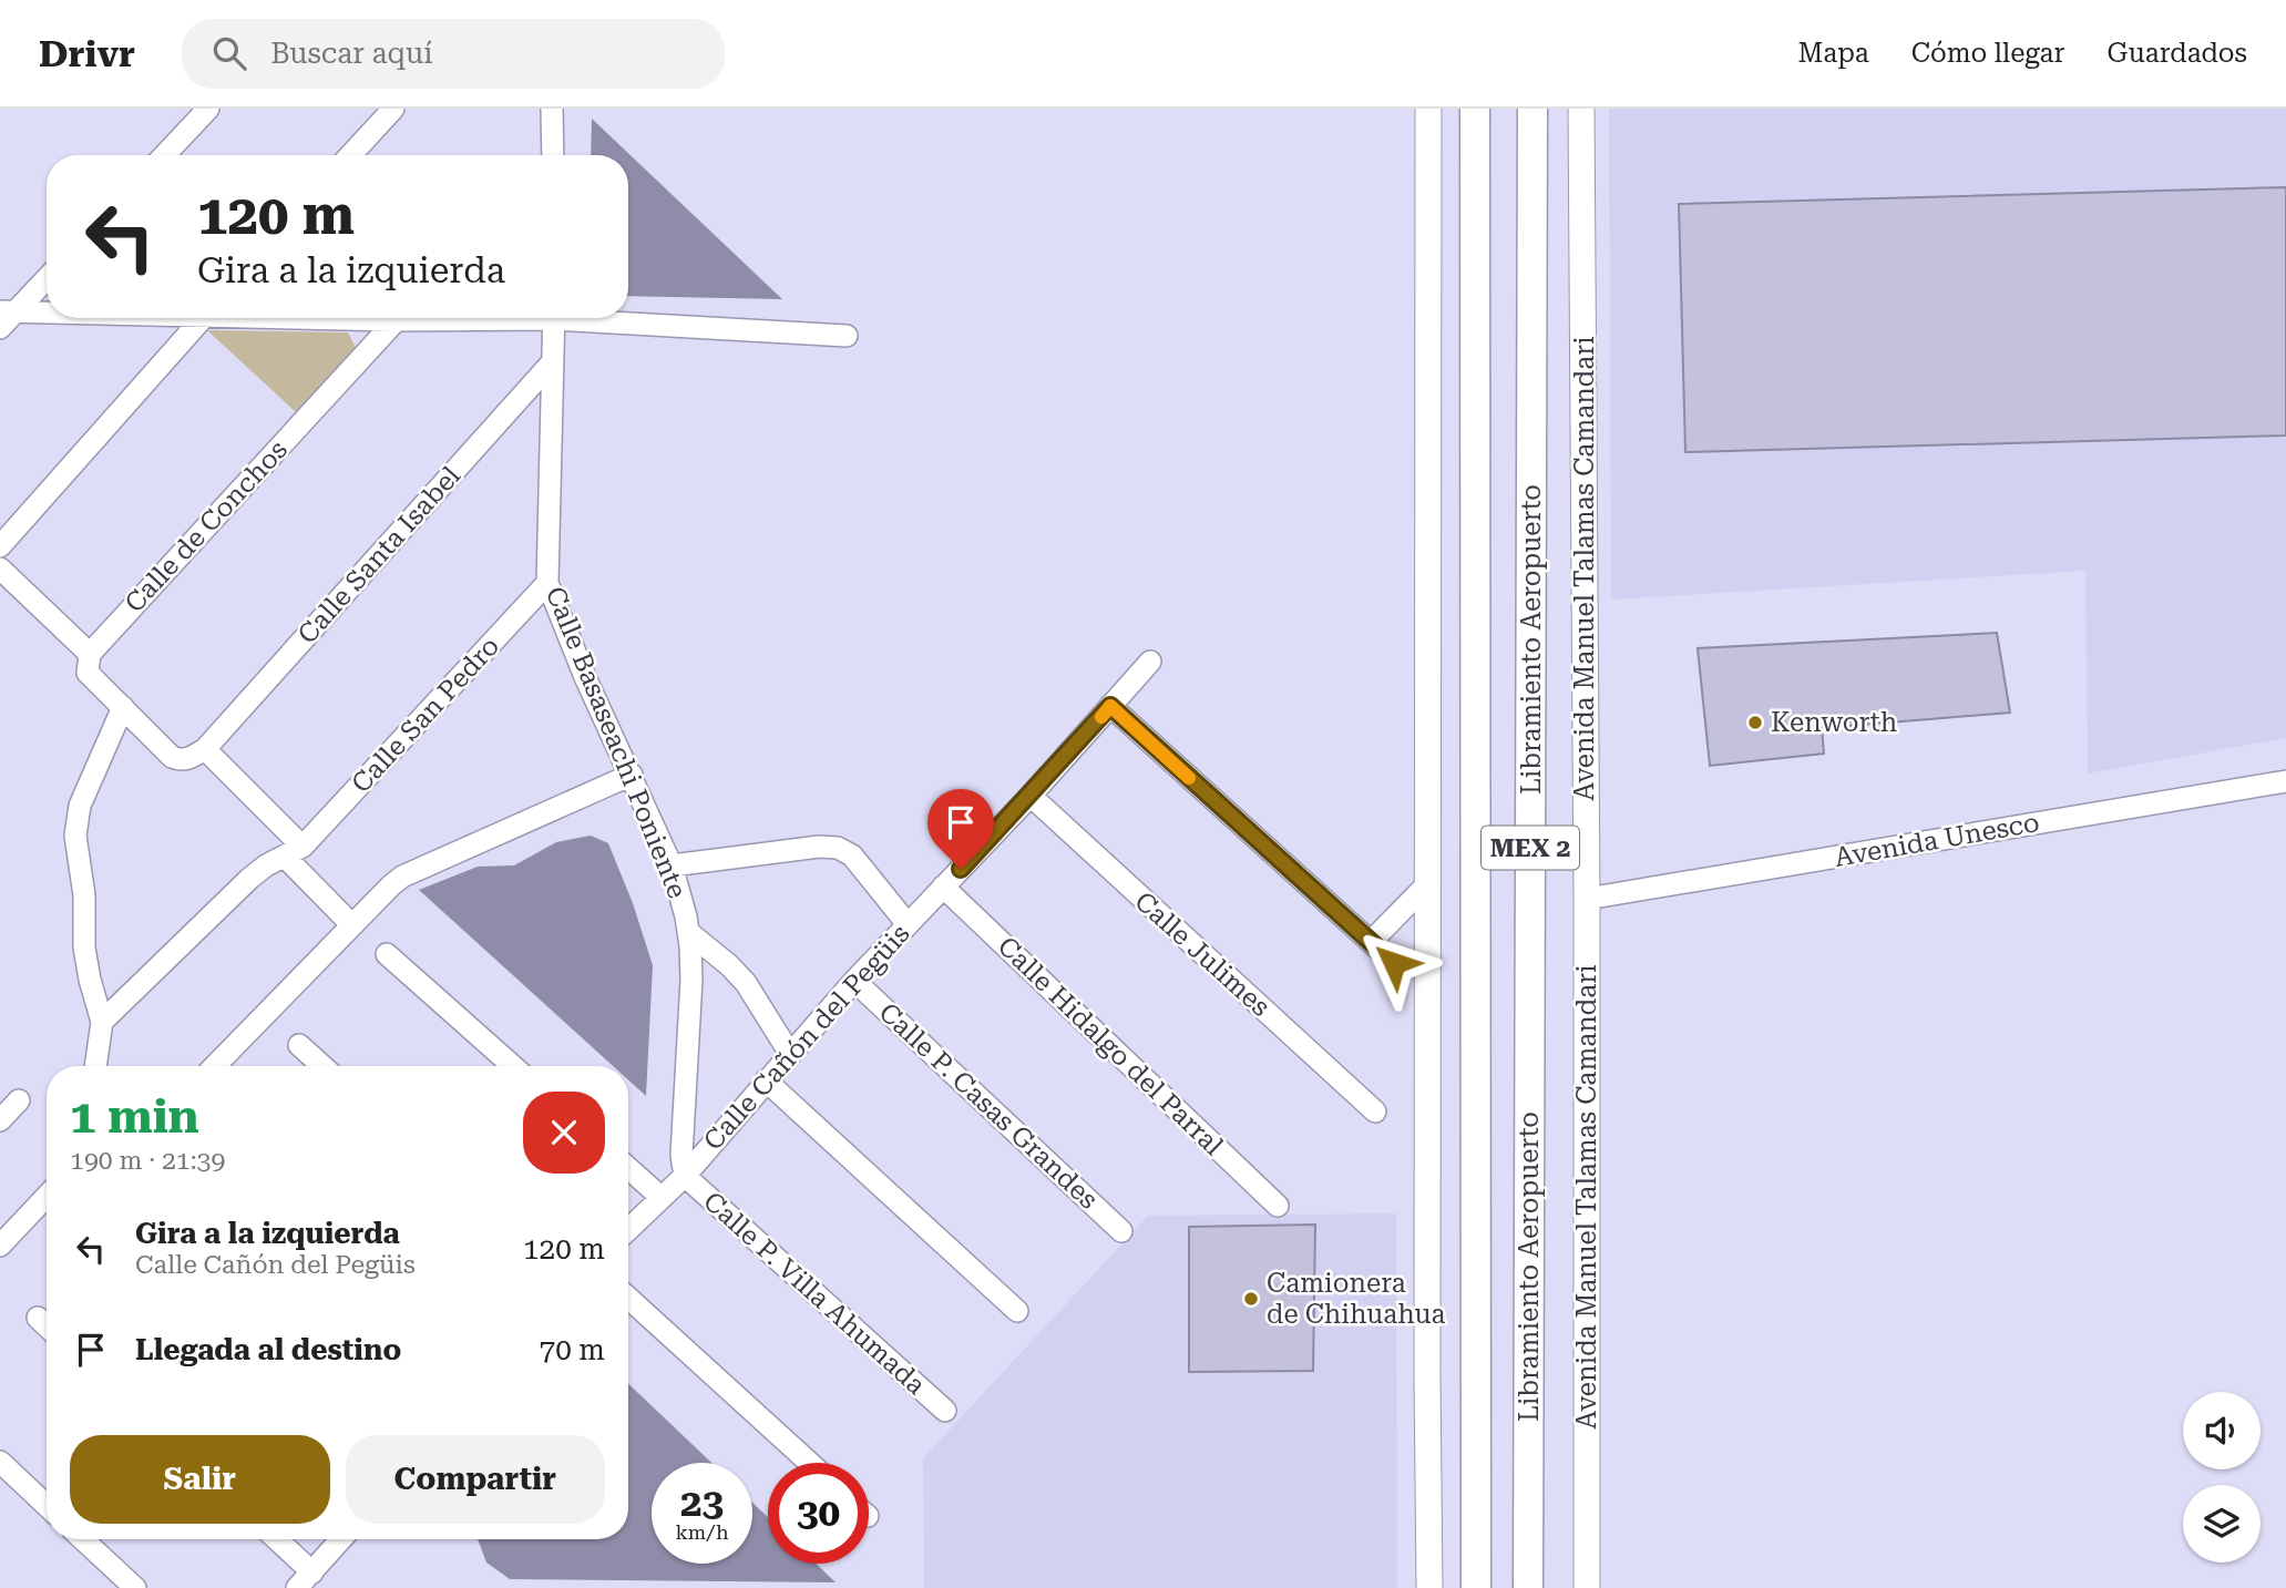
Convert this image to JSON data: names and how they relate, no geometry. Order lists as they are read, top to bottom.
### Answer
{
  "streets": {
    "highway": ["Libramiento Aeropuerto", "MEX 2"],
    "main road": ["Avenida Manuel Talamas Camandari"],
    "street": [
      "Calle de Conchos",
      "Calle Santa Isabel",
      "Calle San Pedro",
      "Calle Basaseachi Poniente",
      "Avenida Unesco",
      "Calle Julimes",
      "Calle Cañón del Pegüis",
      "Calle Hidalgo del Parral",
      "Calle P. Casas Grandes",
      "Calle P. Villa Ahumada"
    ]
  },
  "crossings": [
    ["Calle Santa Isabel", "Calle Basaseachi Poniente"],
    ["Avenida Manuel Talamas Camandari", "Avenida Unesco"],
    ["Calle San Pedro", "Calle Basaseachi Poniente"],
    ["Calle Basaseachi Poniente", "Calle Cañón del Pegüis"],
    ["Calle Basaseachi Poniente", "Calle P. Villa Ahumada"],
    ["Calle Julimes", "Calle Cañón del Pegüis"],
    ["Calle Cañón del Pegüis", "Calle Hidalgo del Parral"],
    ["Calle Cañón del Pegüis", "Calle P. Casas Grandes"],
    ["Calle Cañón del Pegüis", "Calle P. Villa Ahumada"]
  ],
  "places": ["Kenworth", "Camionera de Chihuahua"],
  "page": {
    "header": "Drivr",
    "search": "Buscar aquí",
    "nav": ["Mapa", "Cómo llegar", "Guardados"],
    "turn": ["120 m", "Gira a la izquierda"],
    "heading": ["1 min", "190 m · 21:39"],
    "list": [
      {
        "name": "Gira a la izquierda",
        "note": "Calle Cañón del Pegüis",
        "value": "120 m"
      },
      {
        "name": "Llegada al destino",
        "value": "70 m"
      }
    ],
    "buttons": ["Salir", "Compartir"],
    "speed": "23 km/h",
    "limit": "30"
  }
}
